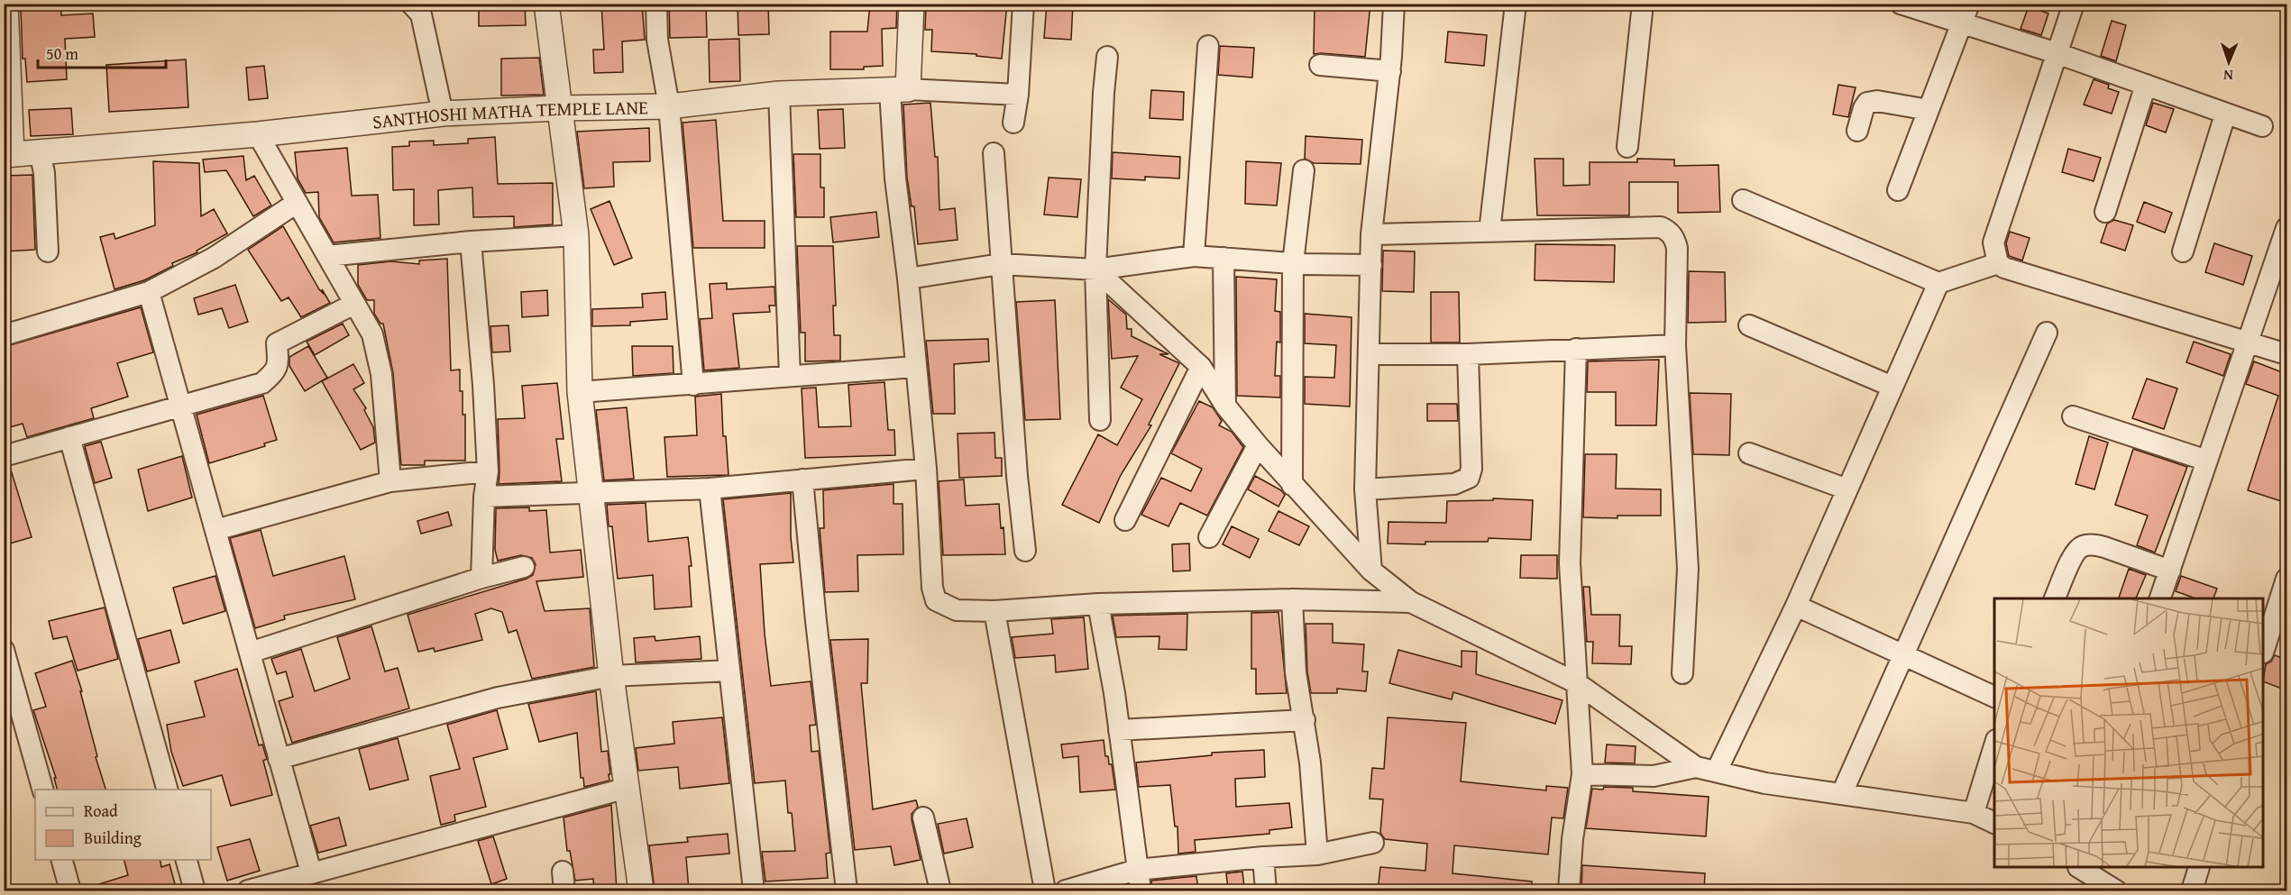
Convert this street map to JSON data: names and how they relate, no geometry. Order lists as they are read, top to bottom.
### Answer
{
  "streets": {
    "street": ["SANTHOSHI MATHA TEMPLE LANE"]
  },
  "legend": ["Road", "Building"],
  "scale_bar": "50 m",
  "north": "bottom"
}
